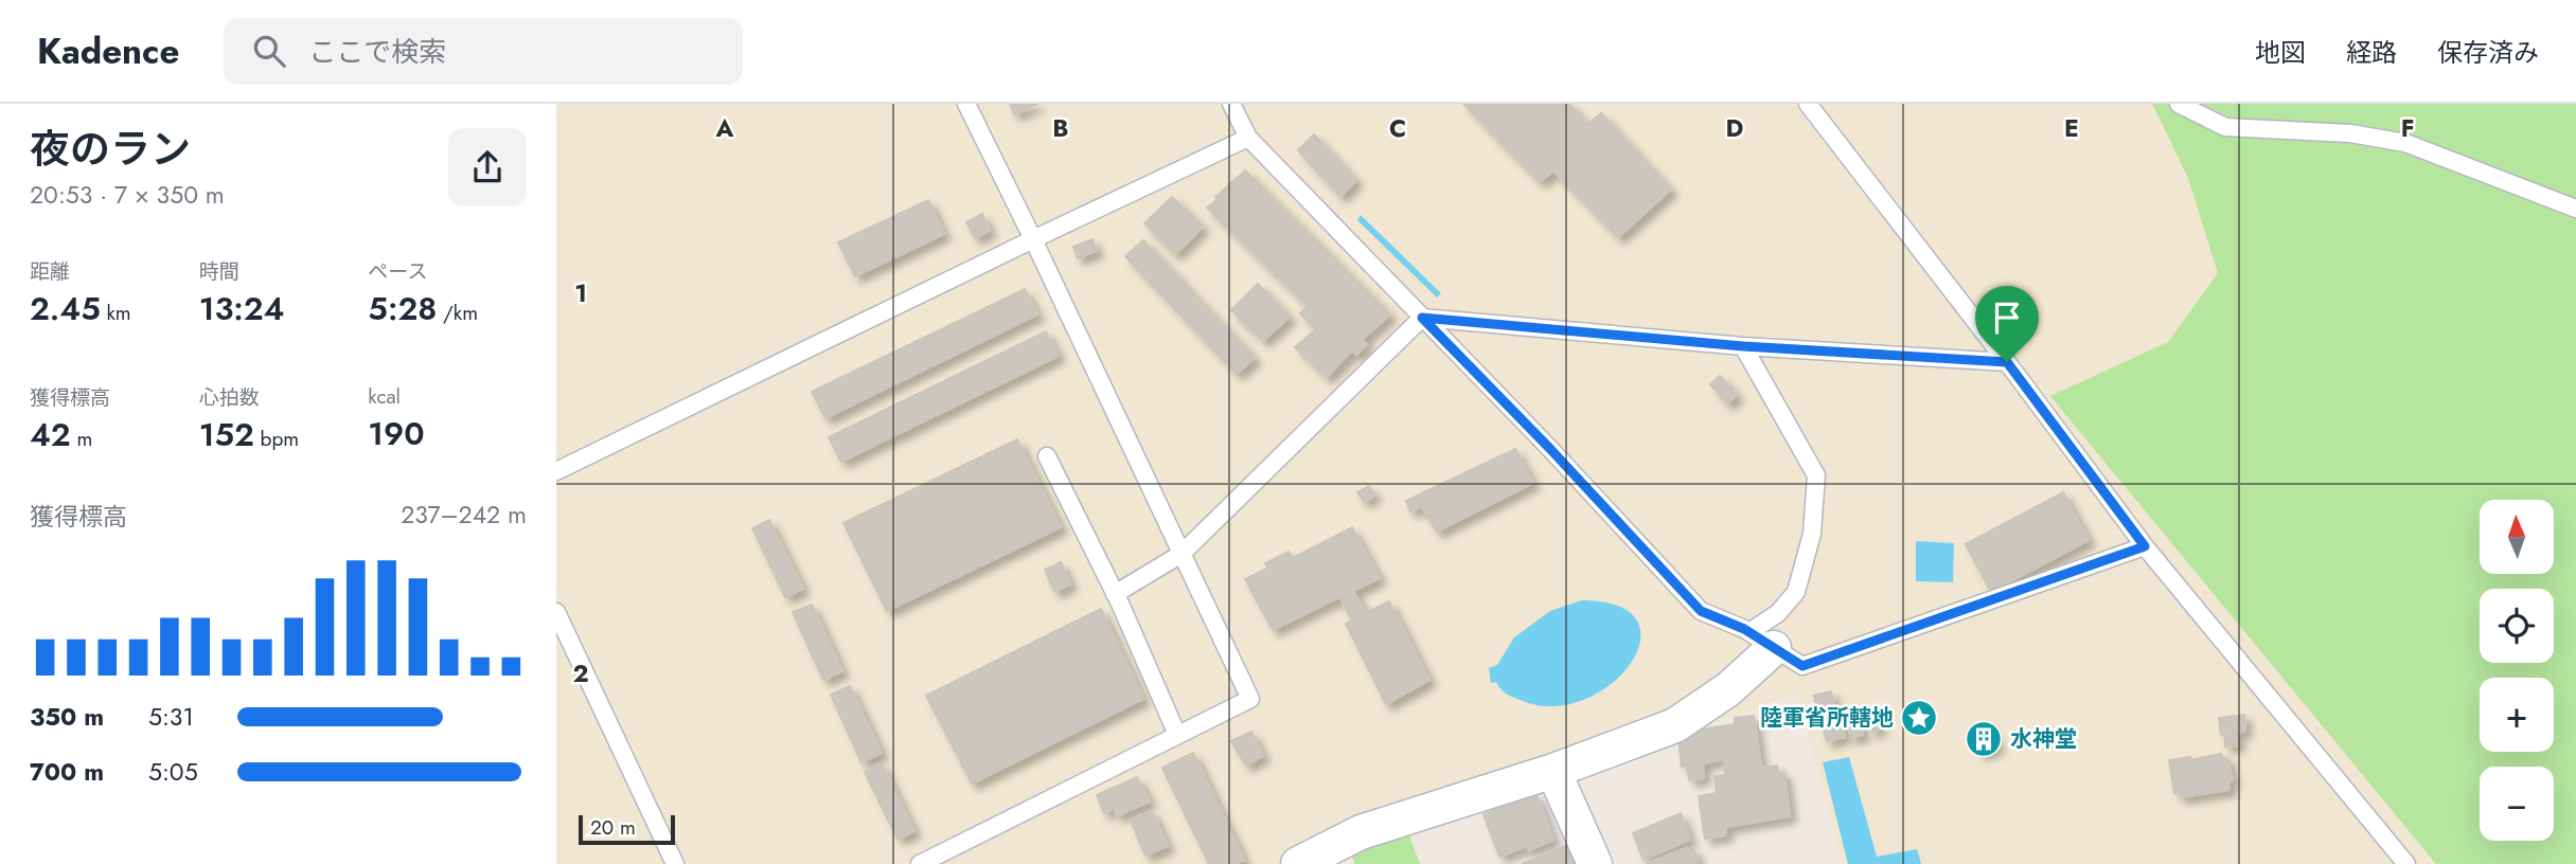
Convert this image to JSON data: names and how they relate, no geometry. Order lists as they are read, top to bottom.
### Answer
{
  "places": {
    "place": ["陸軍省所轄地"],
    "building": ["水神堂"]
  },
  "scale_bar": "20 m",
  "north": "top",
  "page": {
    "header": "Kadence",
    "search": "ここで検索",
    "nav": ["地図", "経路", "保存済み"],
    "heading": ["夜のラン", "20:53 · 7 × 350 m"],
    "stats": [
      ["距離", "2.45 km"],
      ["時間", "13:24"],
      ["ペース", "5:28 /km"],
      ["獲得標高", "42 m"],
      ["心拍数", "152 bpm"],
      ["kcal", "190"]
    ],
    "chart": ["獲得標高", "237–242 m"],
    "map_buttons": ["+", "−"],
    "list": [
      {
        "name": "350 m",
        "note": "5:31"
      },
      {
        "name": "700 m",
        "note": "5:05"
      }
    ],
    "scale": "20 m"
  },
  "grid": {
    "columns": [
      "A",
      "B",
      "C",
      "D",
      "E",
      "F"
    ],
    "rows": ["1", "2"]
  }
}
